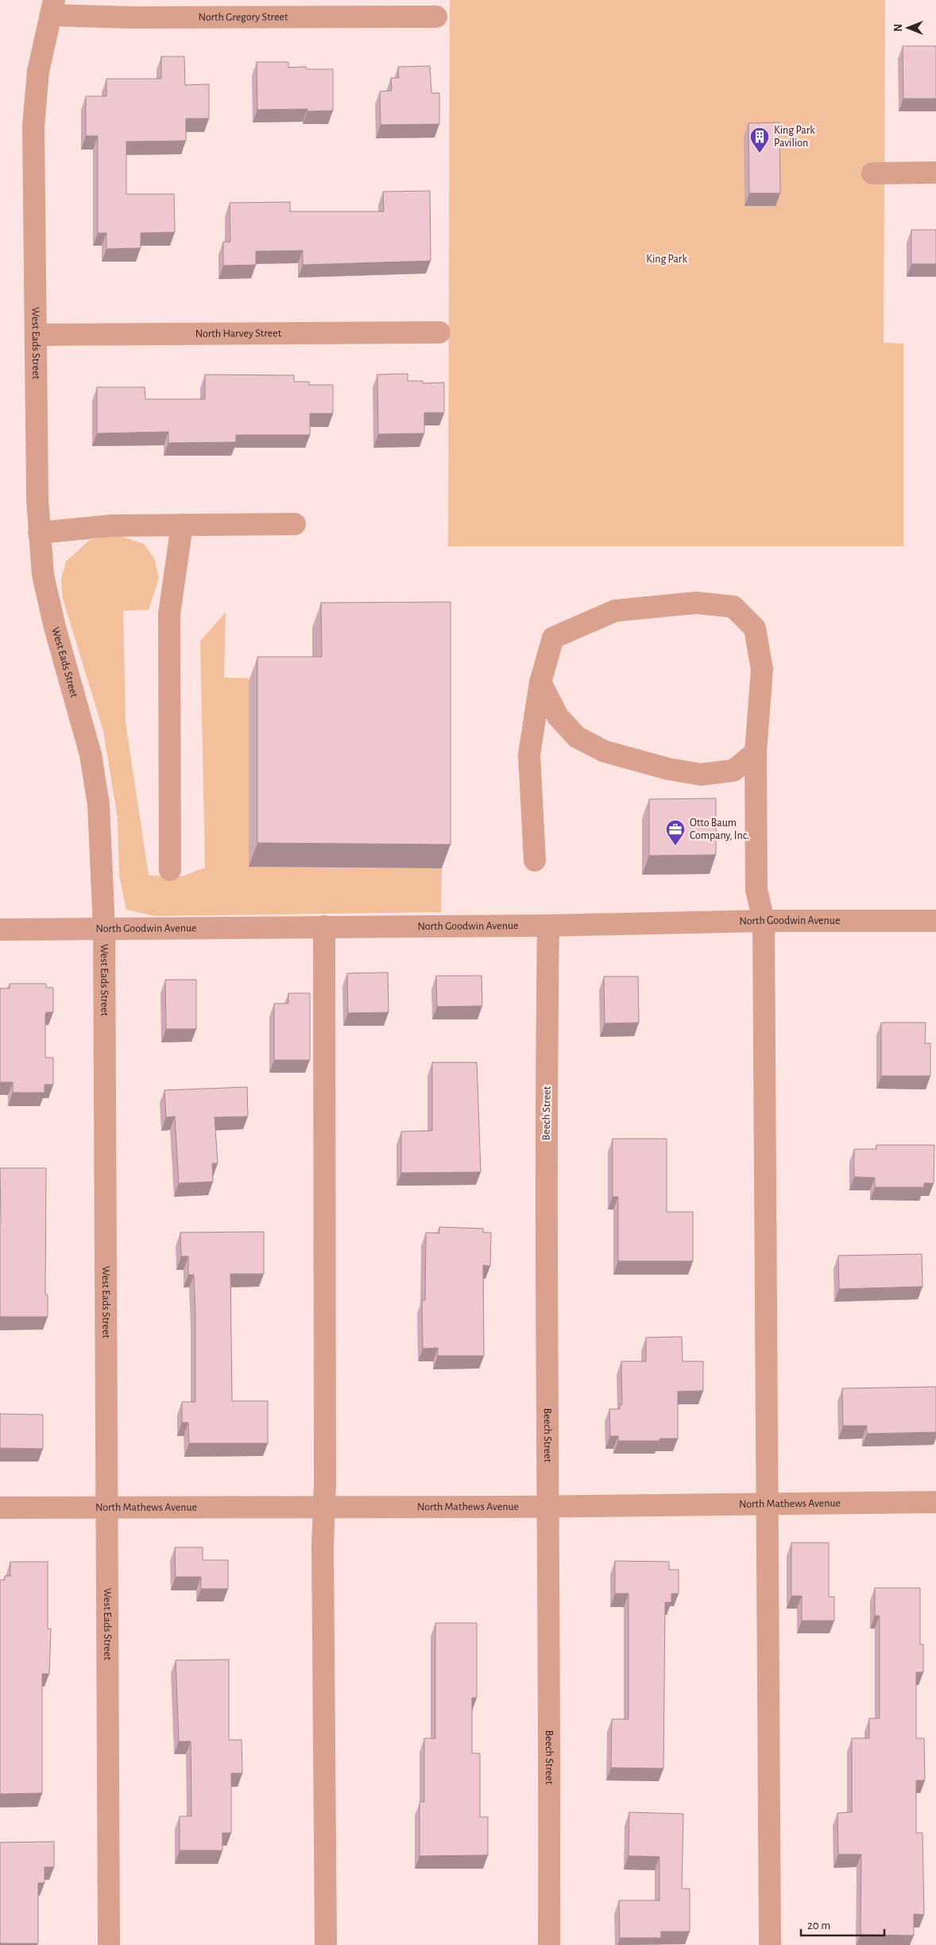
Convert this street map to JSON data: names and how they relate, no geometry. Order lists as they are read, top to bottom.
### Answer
{
  "streets": {
    "street": [
      "North Gregory Street",
      "North Harvey Street",
      "West Eads Street",
      "North Goodwin Avenue",
      "Beech Street",
      "North Mathews Avenue"
    ]
  },
  "crossings": [
    ["North Gregory Street", "West Eads Street"],
    ["North Harvey Street", "West Eads Street"],
    ["West Eads Street", "North Goodwin Avenue"],
    ["West Eads Street", "North Mathews Avenue"],
    ["North Goodwin Avenue", "Beech Street"],
    ["Beech Street", "North Mathews Avenue"]
  ],
  "parks": ["King Park"],
  "places": {
    "building": ["King Park Pavilion"],
    "office": ["Otto Baum Company, Inc."]
  },
  "scale_bar": "20 m",
  "north": "left"
}
